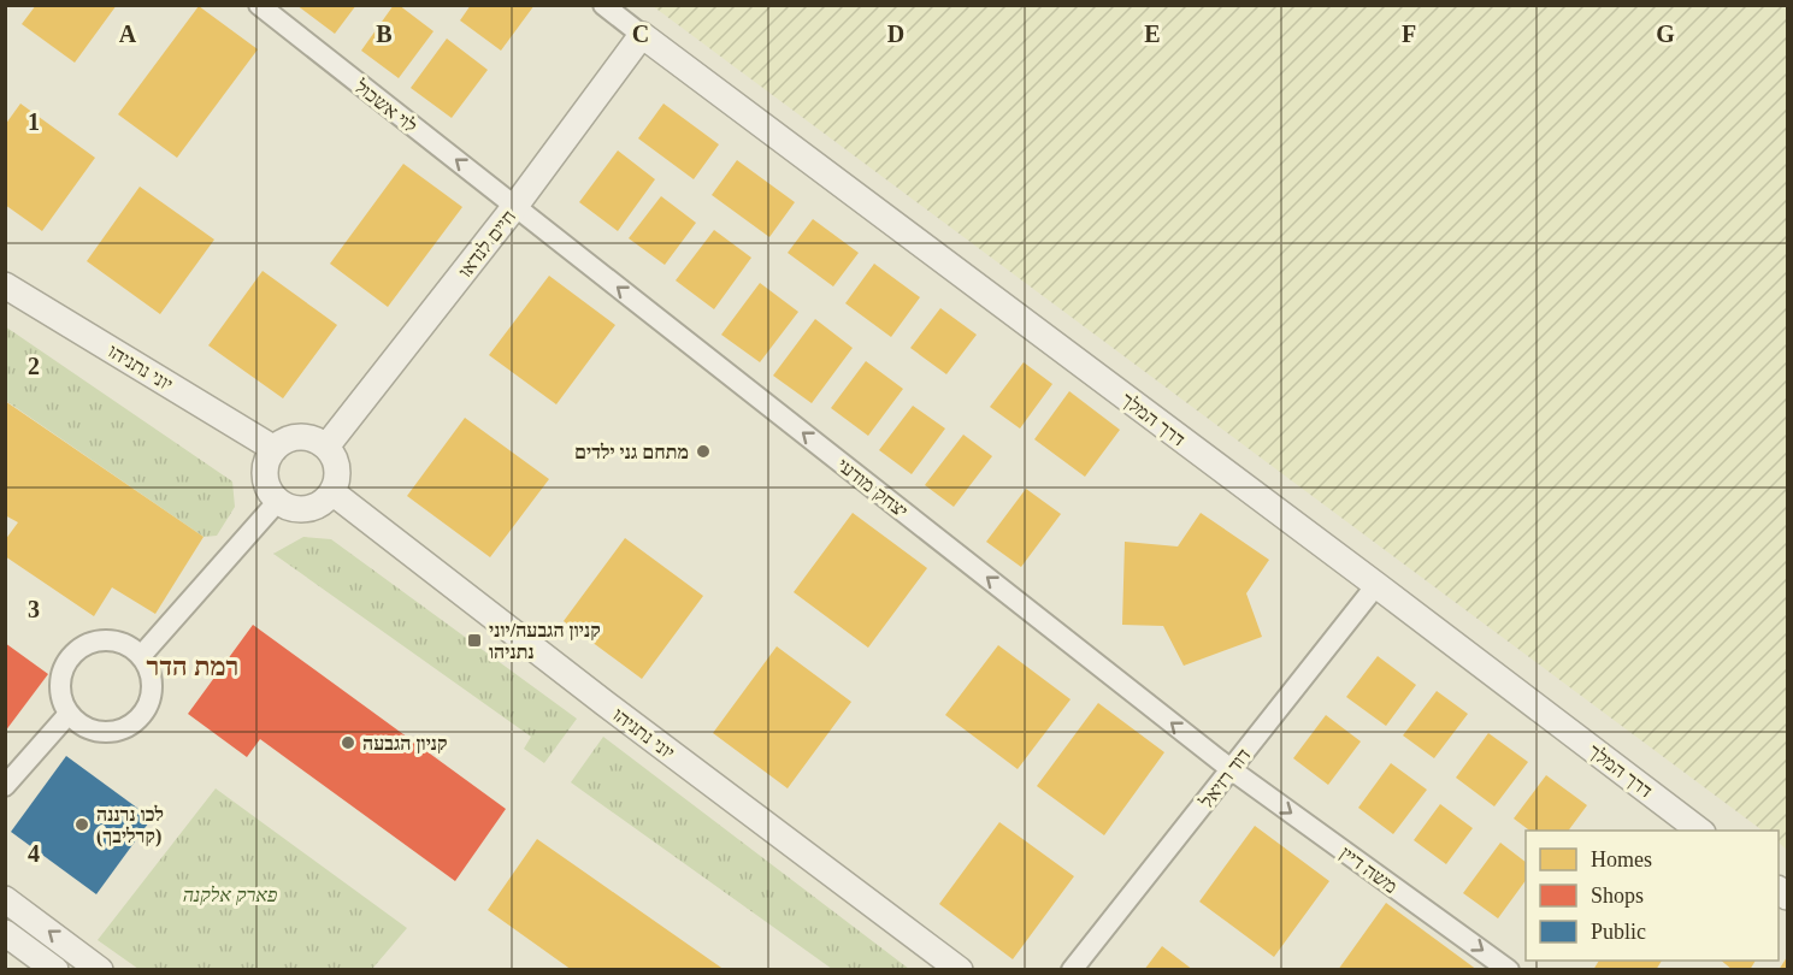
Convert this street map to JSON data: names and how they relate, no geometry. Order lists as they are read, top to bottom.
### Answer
{
  "streets": {
    "street": [
      "לוי אשכול",
      "חיים לנדאו",
      "יוני נתניהו",
      "דרך המלך",
      "יצחק מודעי",
      "דוד רזיאל",
      "משה דיין"
    ]
  },
  "crossings": [
    ["לוי אשכול", "חיים לנדאו"],
    ["לוי אשכול", "יצחק מודעי"],
    ["חיים לנדאו", "יוני נתניהו"],
    ["חיים לנדאו", "דרך המלך"],
    ["חיים לנדאו", "יצחק מודעי"],
    ["דרך המלך", "דוד רזיאל"],
    ["יצחק מודעי", "דוד רזיאל"],
    ["יצחק מודעי", "משה דיין"],
    ["דוד רזיאל", "משה דיין"]
  ],
  "one_way": ["לוי אשכול", "יצחק מודעי", "משה דיין"],
  "districts": ["רמת הדר"],
  "parks": ["פארק אלקנה"],
  "places": {
    "other": ["מתחם גני ילדים", "קניון הגבעה", "לכו נרננה (קרליבך)"],
    "transit": ["קניון הגבעה/יוני נתניהו"]
  },
  "legend": ["Homes", "Shops", "Public"],
  "grid": {
    "columns": [
      "A",
      "B",
      "C",
      "D",
      "E",
      "F",
      "G"
    ],
    "rows": [
      "1",
      "2",
      "3",
      "4"
    ]
  }
}
